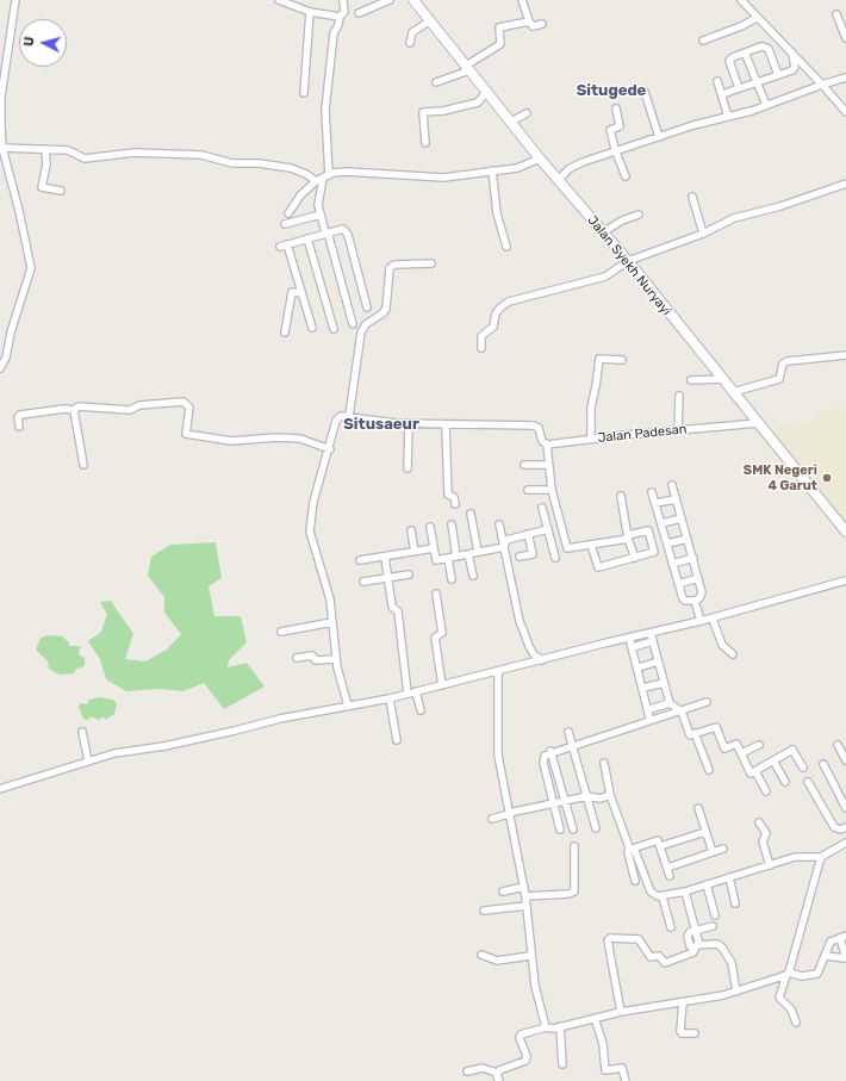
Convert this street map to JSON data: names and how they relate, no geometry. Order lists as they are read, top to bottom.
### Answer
{
  "streets": {
    "main road": ["Jalan Syekh Nuryayi"],
    "street": ["Jalan Padesan"]
  },
  "crossings": [
    ["Jalan Syekh Nuryayi", "Jalan Padesan"]
  ],
  "districts": ["Situgede", "Situsaeur"],
  "places": ["SMK Negeri 4 Garut"],
  "north": "left"
}
